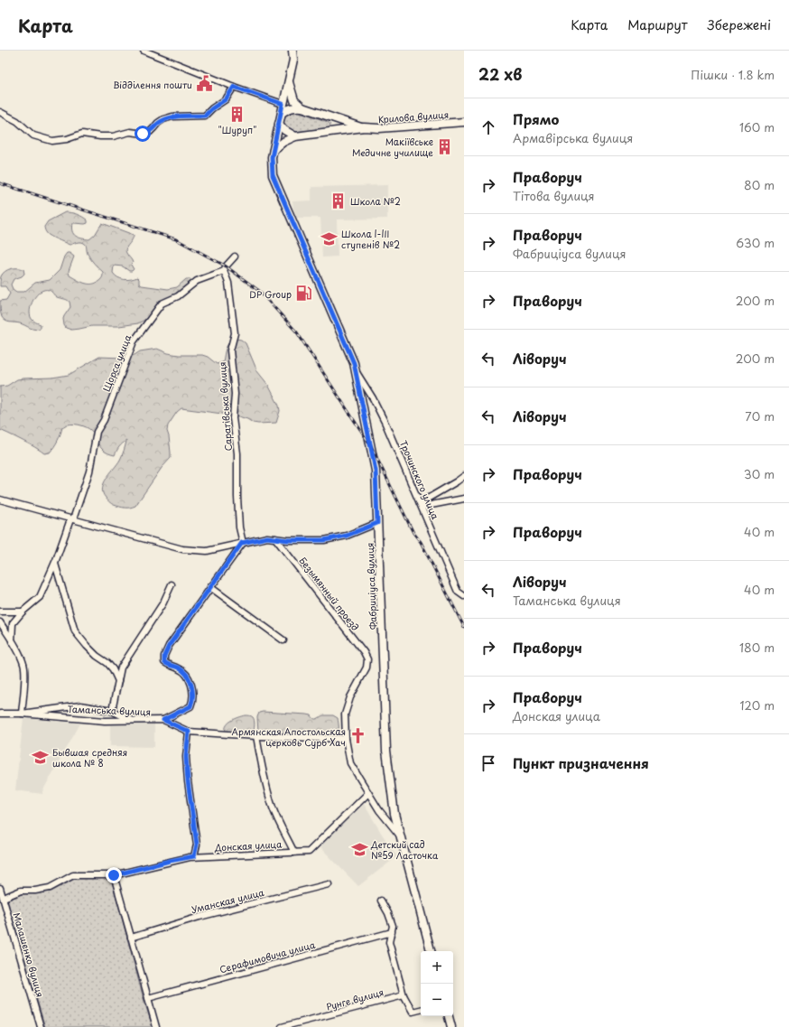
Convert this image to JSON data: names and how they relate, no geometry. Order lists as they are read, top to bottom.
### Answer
{
  "streets": {
    "main road": ["Крилова вулиця", "Фабриціуса вулиця"],
    "street": [
      "Щорса улица",
      "Саратівська вулиця",
      "Трочинского улица",
      "Безымянный проезд",
      "Таманська вулиця",
      "Донская улица",
      "Уманская улица",
      "Малашенко вулиця",
      "Серафимовича улица",
      "Рунге вулиця"
    ]
  },
  "crossings": [
    ["Щорса улица", "Саратівська вулиця"],
    ["Трочинского улица", "Фабриціуса вулиця"],
    ["Фабриціуса вулиця", "Безымянный проезд"],
    ["Безымянный проезд", "Таманська вулиця"],
    ["Безымянный проезд", "Донская улица"],
    ["Донская улица", "Малашенко вулиця"]
  ],
  "places": {
    "public building": ["Відділення пошти"],
    "building": ["\"Шуруп\"", "Макіївське Медичне училище", "Школа №2"],
    "school or university": ["Школа I-III ступенів №2", "Бывшая средняя школа № 8", "Детский сад №59 Ласточка"],
    "fuel station": ["DP Group"],
    "church": ["Армянская Апостольская церковь Сурб Хач"]
  },
  "page": {
    "header": "Карта",
    "nav": ["Карта", "Маршрут", "Збережені"],
    "heading": ["22 хв", "Пішки · 1.8 km"],
    "list": [
      ["Прямо", "Армавірська вулиця", "160 m"],
      ["Праворуч", "Тітова вулиця", "80 m"],
      ["Праворуч", "Фабриціуса вулиця", "630 m"],
      ["Праворуч", "200 m"],
      ["Ліворуч", "200 m"],
      ["Ліворуч", "70 m"],
      ["Праворуч", "30 m"],
      ["Праворуч", "40 m"],
      ["Ліворуч", "Таманська вулиця", "40 m"],
      ["Праворуч", "180 m"],
      ["Праворуч", "Донская улица", "120 m"],
      "Пункт призначення"
    ],
    "map_buttons": ["+", "−"]
  }
}
